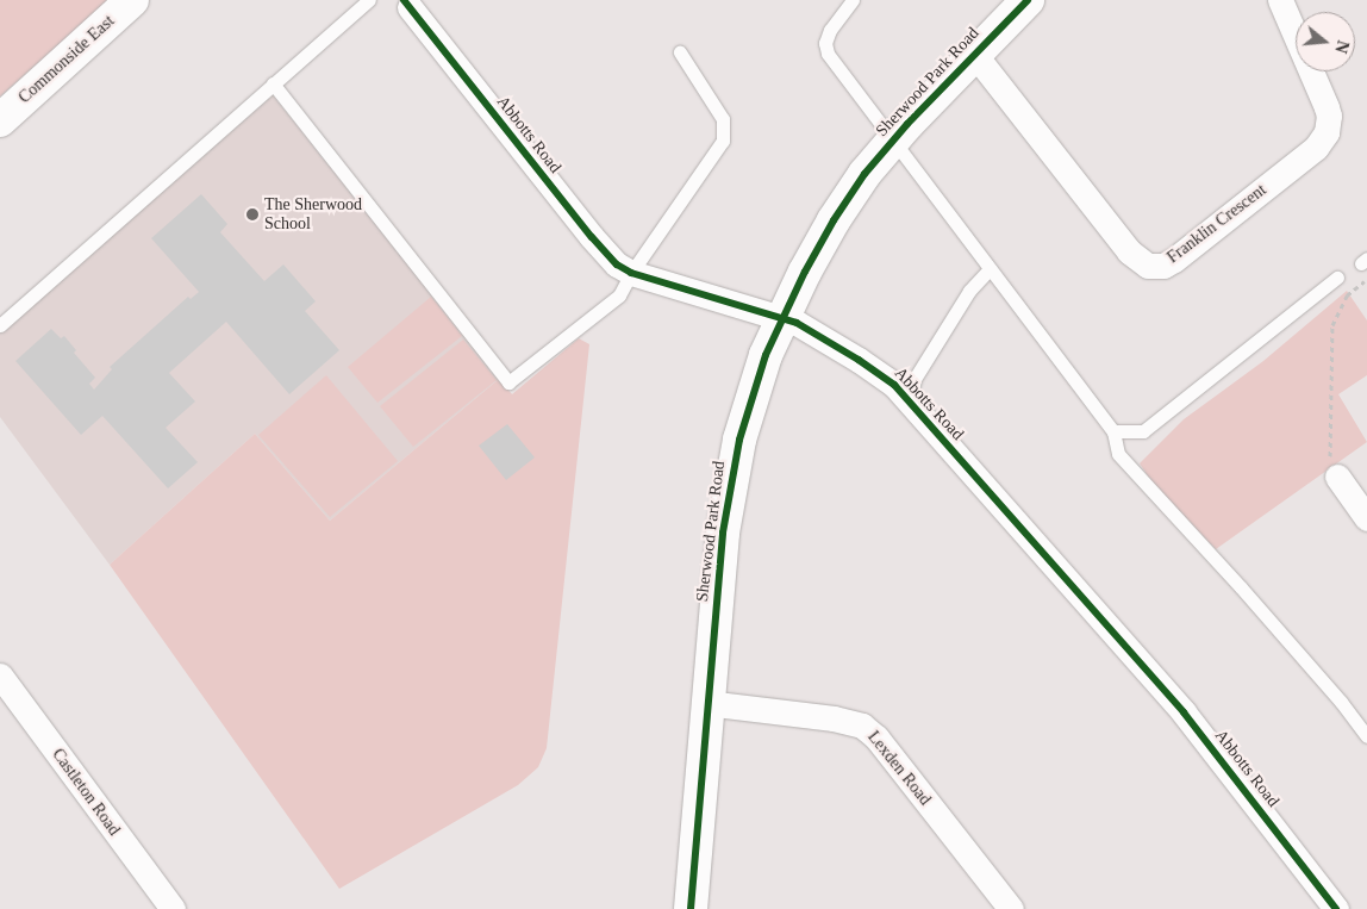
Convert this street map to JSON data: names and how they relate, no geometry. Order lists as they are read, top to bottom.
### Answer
{
  "streets": {
    "street": [
      "Commonside East",
      "Sherwood Park Road",
      "Abbotts Road",
      "Franklin Crescent",
      "Lexden Road",
      "Castleton Road"
    ]
  },
  "crossings": [
    ["Sherwood Park Road", "Abbotts Road"],
    ["Sherwood Park Road", "Franklin Crescent"],
    ["Sherwood Park Road", "Lexden Road"]
  ],
  "places": ["The Sherwood School"],
  "north": "right"
}
